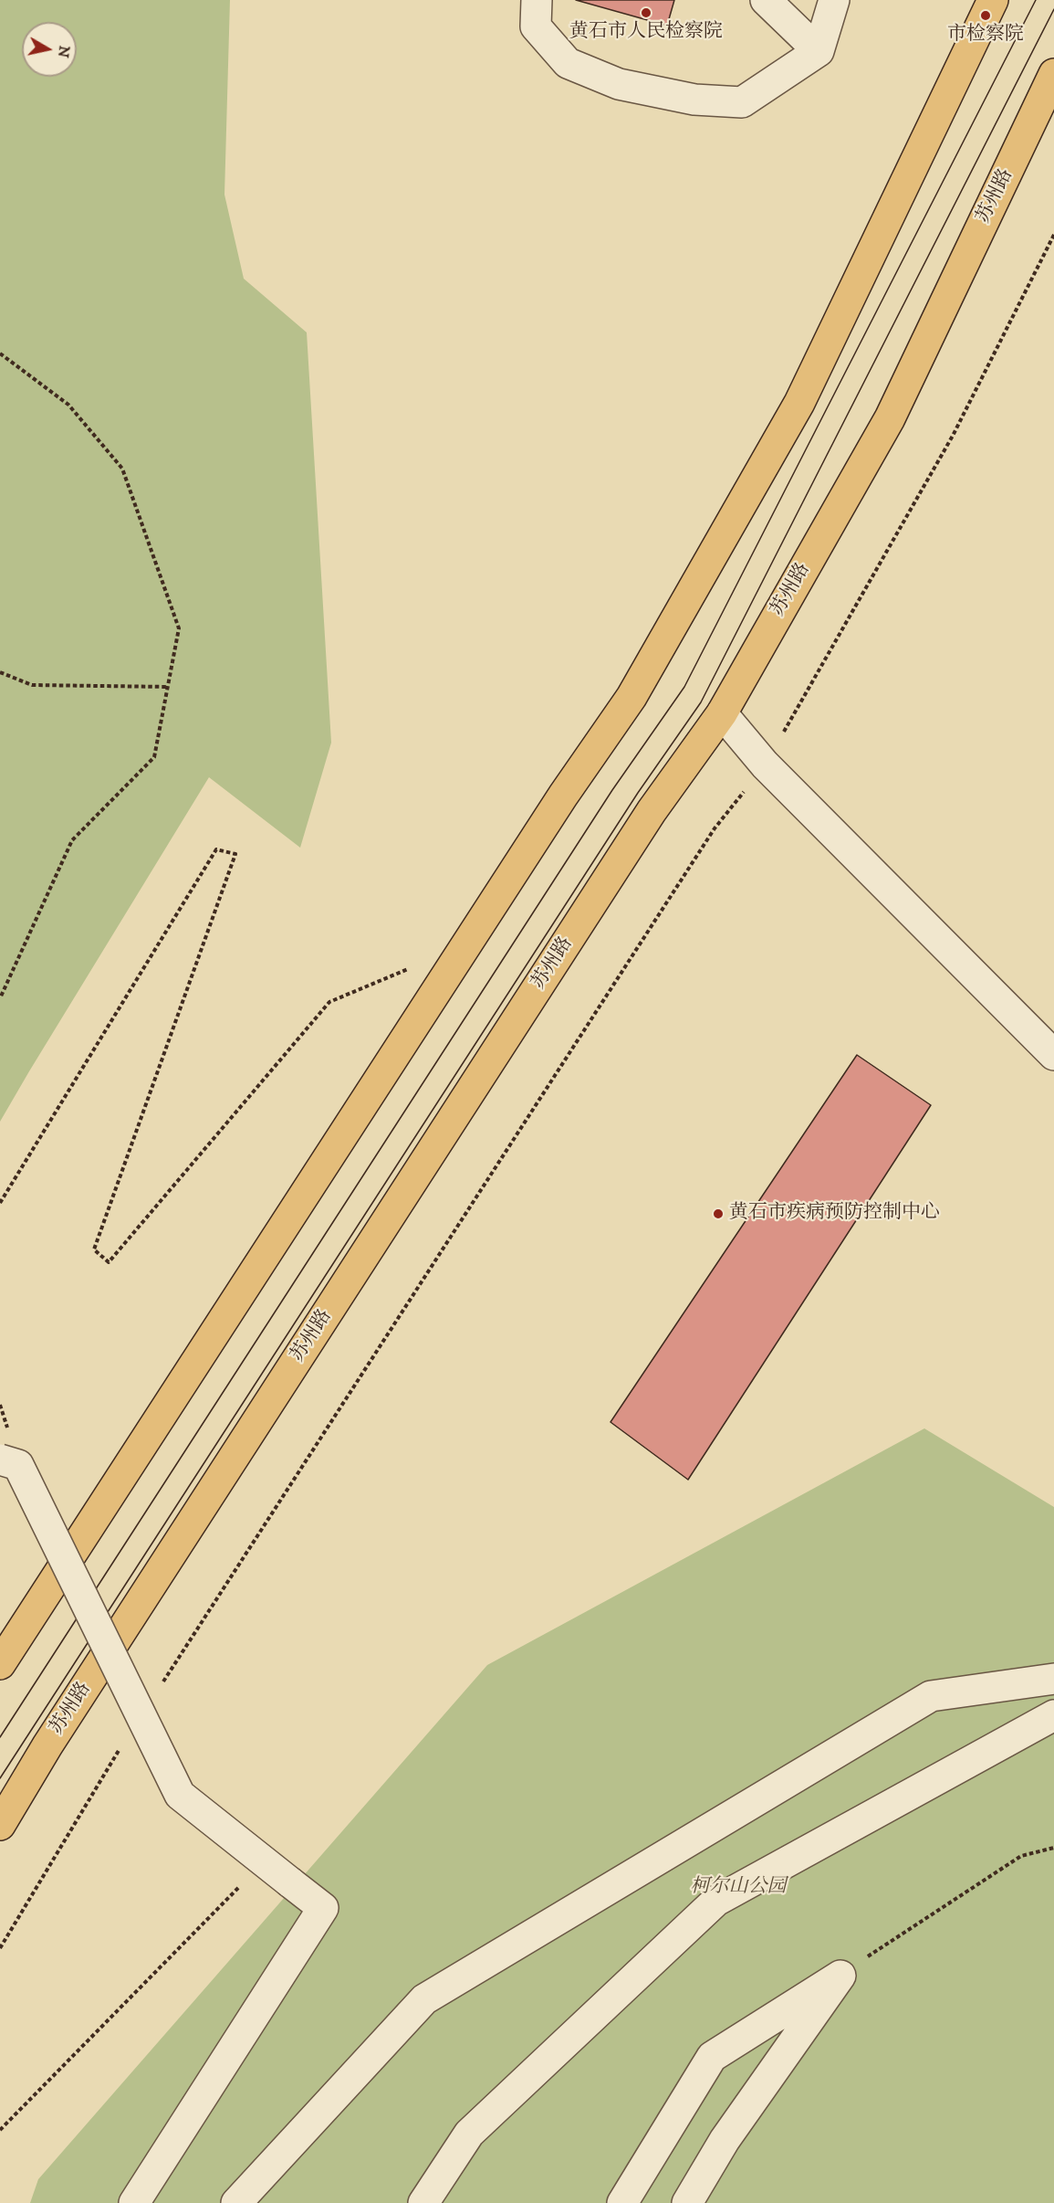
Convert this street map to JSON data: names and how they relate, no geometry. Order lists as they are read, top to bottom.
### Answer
{
  "streets": {
    "main road": ["苏州路"]
  },
  "parks": ["柯尔山公园"],
  "places": ["黄石市人民检察院", "市检察院", "黄石市疾病预防控制中心"],
  "north": "right"
}
